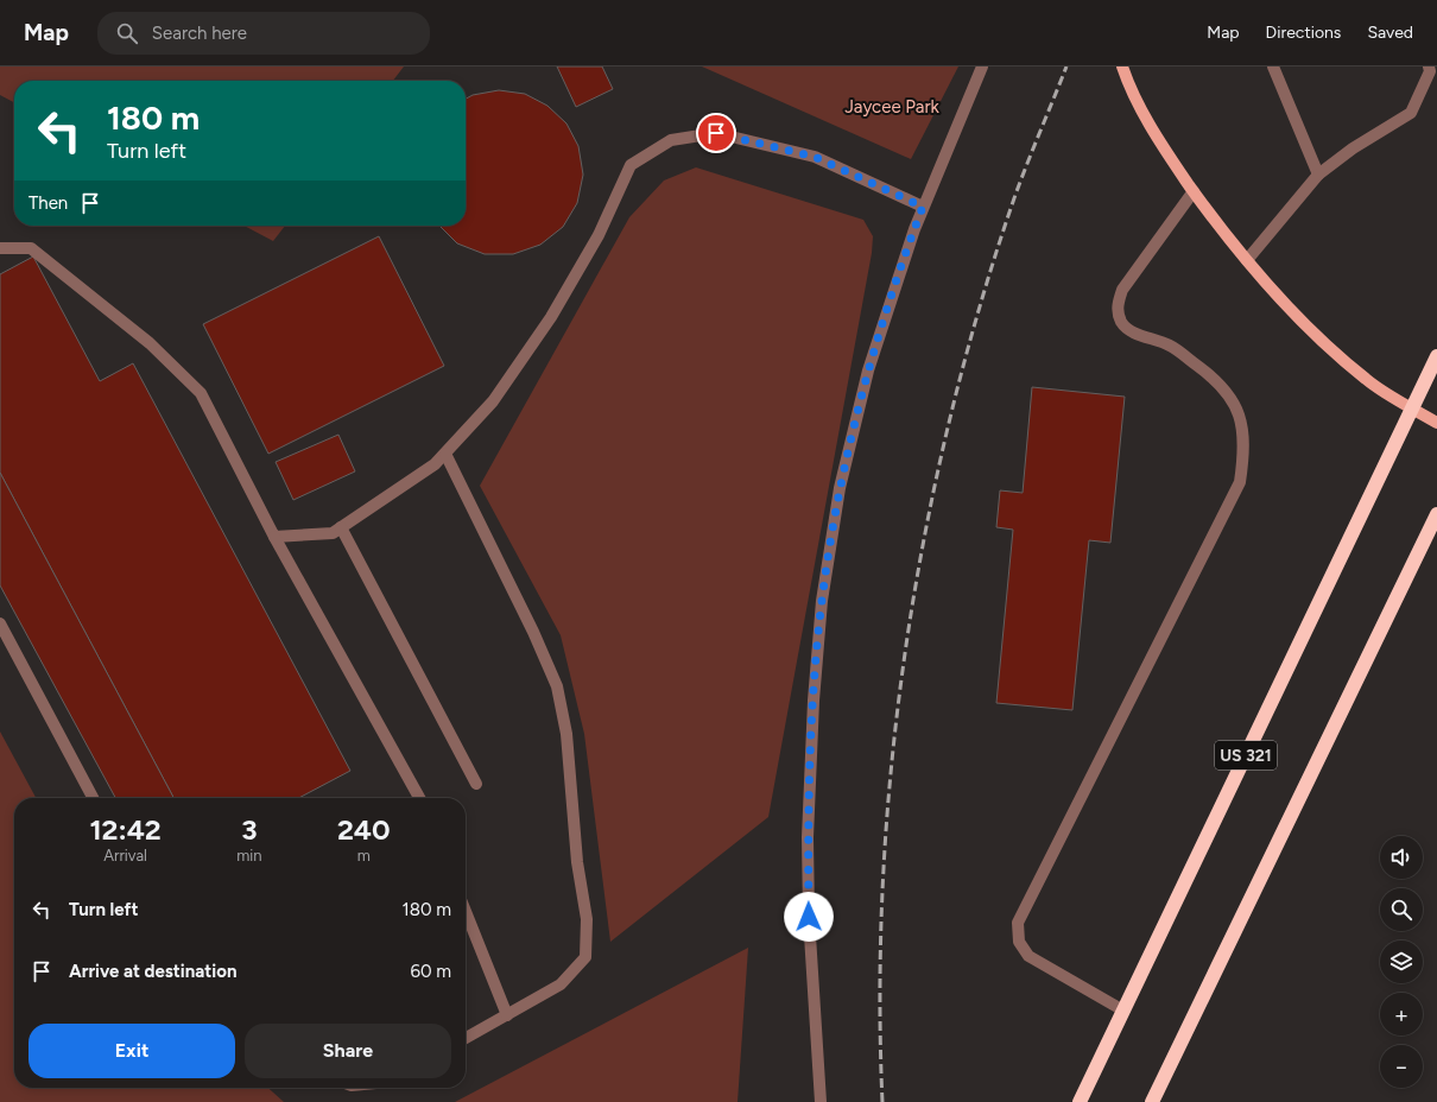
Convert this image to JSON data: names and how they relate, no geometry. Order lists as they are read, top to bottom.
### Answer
{
  "streets": {
    "highway": ["US 321"]
  },
  "parks": ["Jaycee Park"],
  "page": {
    "header": "Map",
    "search": "Search here",
    "nav": ["Map", "Directions", "Saved"],
    "turn": ["180 m", "Turn left"],
    "then": "Then",
    "eta": [
      "12:42",
      "Arrival",
      "3",
      "min",
      "240",
      "m"
    ],
    "map_buttons": ["+", "−"],
    "list": [
      {
        "name": "Turn left",
        "value": "180 m"
      },
      {
        "name": "Arrive at destination",
        "value": "60 m"
      }
    ],
    "buttons": ["Exit", "Share"]
  }
}
